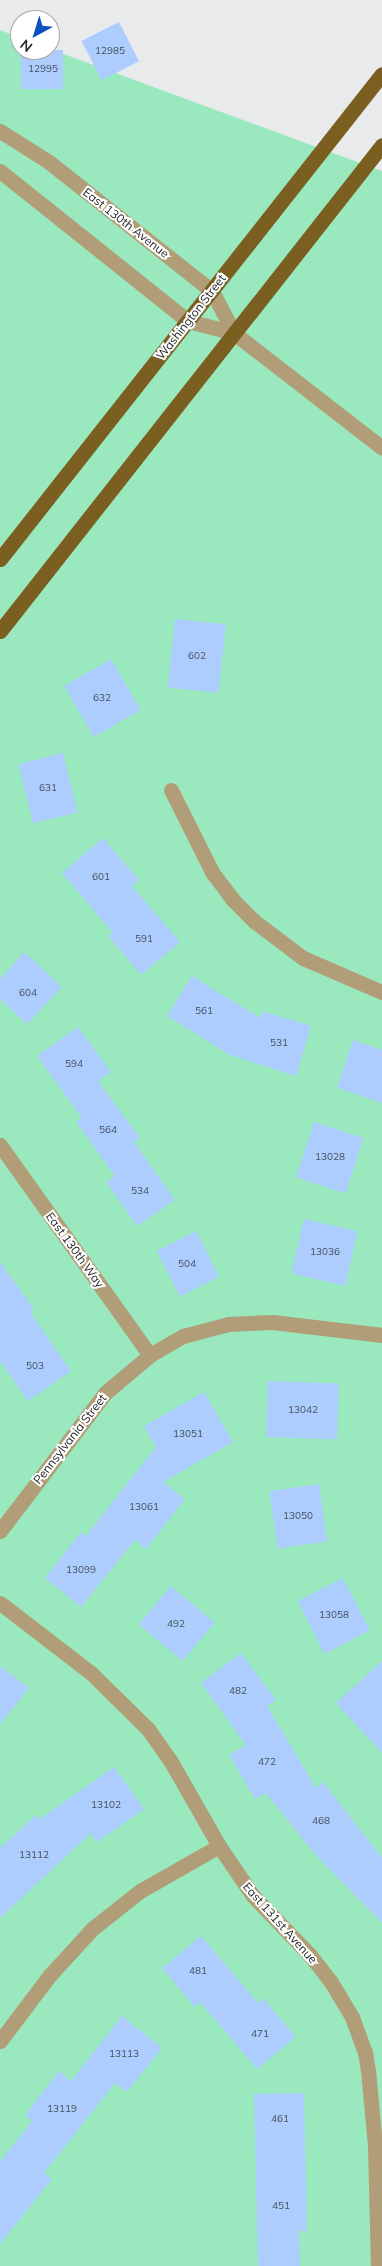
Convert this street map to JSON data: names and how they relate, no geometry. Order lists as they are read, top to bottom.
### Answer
{
  "streets": {
    "main road": ["Washington Street"],
    "street": [
      "East 130th Avenue",
      "East 130th Way",
      "Pennsylvania Street",
      "East 131st Avenue"
    ]
  },
  "crossings": [
    ["East 130th Avenue", "Washington Street"],
    ["East 130th Way", "Pennsylvania Street"]
  ],
  "house_numbers": [
    "12985",
    "12995",
    "602",
    "632",
    "631",
    "601",
    "591",
    "604",
    "561",
    "531",
    "594",
    "564",
    "13028",
    "534",
    "13036",
    "504",
    "503",
    "13042",
    "13051",
    "13061",
    "13050",
    "13099",
    "13058",
    "492",
    "482",
    "472",
    "13102",
    "468",
    "13112",
    "481",
    "471",
    "13113",
    "13119",
    "461",
    "451"
  ],
  "north": "bottom left"
}
